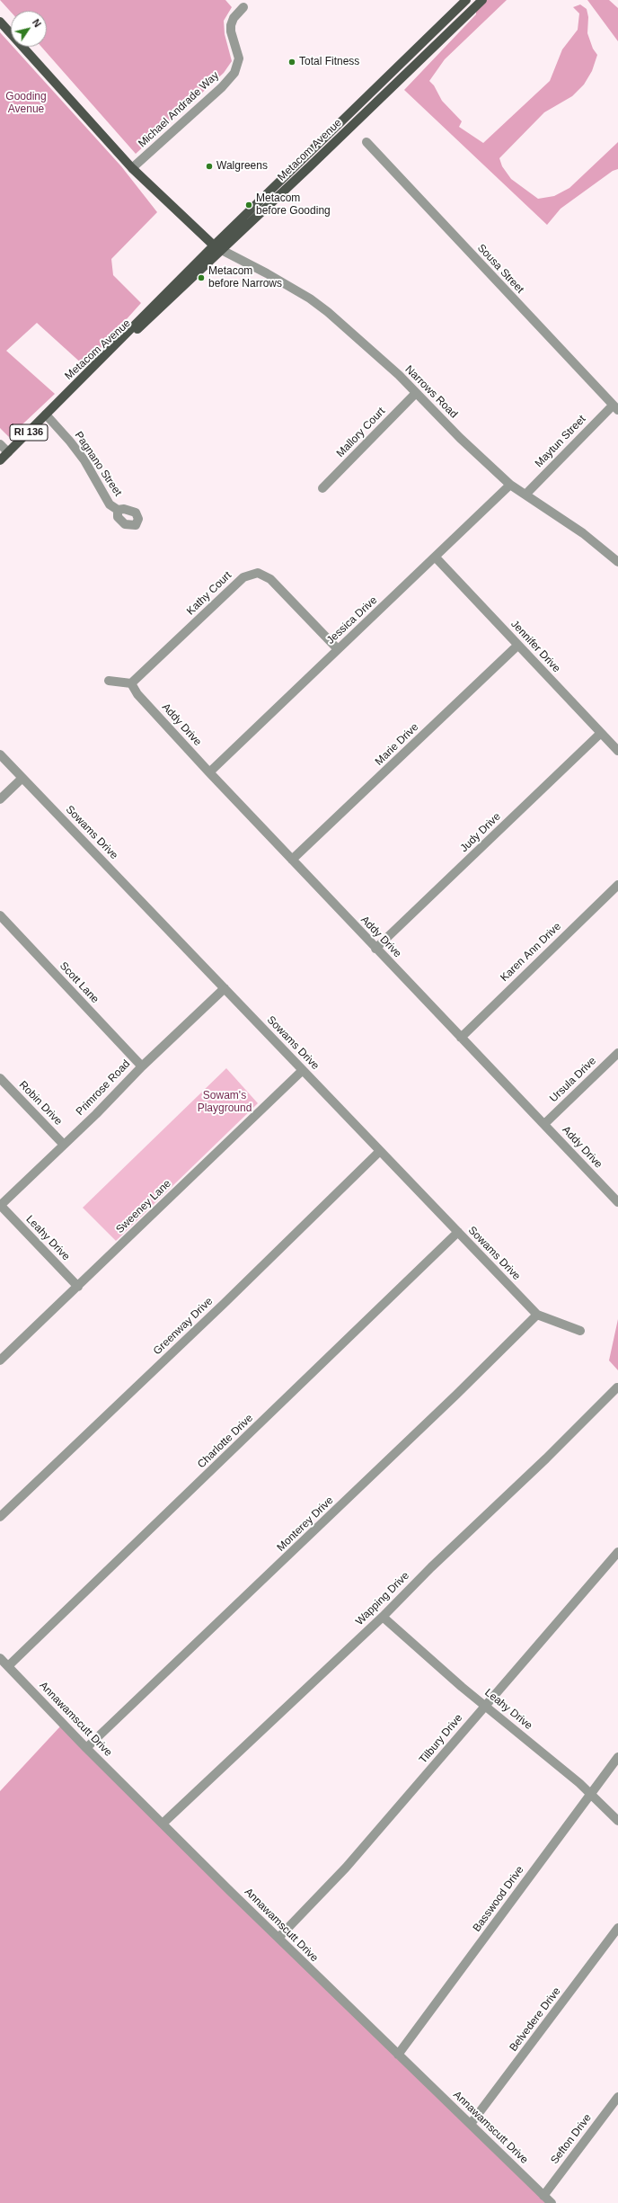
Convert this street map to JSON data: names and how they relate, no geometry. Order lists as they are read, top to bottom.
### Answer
{
  "streets": {
    "main road": ["Metacom Avenue", "RI 136"],
    "street": [
      "Michael Andrade Way",
      "Sousa Street",
      "Narrows Road",
      "Mallory Court",
      "Maytun Street",
      "Pagnano Street",
      "Kathy Court",
      "Jessica Drive",
      "Jennifer Drive",
      "Addy Drive",
      "Marie Drive",
      "Sowams Drive",
      "Judy Drive",
      "Karen Ann Drive",
      "Scott Lane",
      "Ursula Drive",
      "Primrose Road",
      "Robin Drive",
      "Sweeney Lane",
      "Leahy Drive",
      "Greenway Drive",
      "Charlotte Drive",
      "Monterey Drive",
      "Wapping Drive",
      "Annawamscutt Drive",
      "Tilbury Drive",
      "Basswood Drive",
      "Belvedere Drive",
      "Sefton Drive"
    ]
  },
  "crossings": [
    ["Metacom Avenue", "Narrows Road"],
    ["Metacom Avenue", "Pagnano Street"],
    ["Sousa Street", "Maytun Street"],
    ["Narrows Road", "Mallory Court"],
    ["Narrows Road", "Maytun Street"],
    ["Narrows Road", "Jessica Drive"],
    ["Kathy Court", "Jessica Drive"],
    ["Kathy Court", "Addy Drive"],
    ["Jessica Drive", "Jennifer Drive"],
    ["Jessica Drive", "Addy Drive"],
    ["Jennifer Drive", "Marie Drive"],
    ["Jennifer Drive", "Judy Drive"],
    ["Addy Drive", "Marie Drive"],
    ["Addy Drive", "Judy Drive"],
    ["Addy Drive", "Karen Ann Drive"],
    ["Addy Drive", "Ursula Drive"],
    ["Sowams Drive", "Primrose Road"],
    ["Sowams Drive", "Sweeney Lane"],
    ["Sowams Drive", "Greenway Drive"],
    ["Sowams Drive", "Charlotte Drive"],
    ["Sowams Drive", "Monterey Drive"],
    ["Scott Lane", "Primrose Road"],
    ["Primrose Road", "Robin Drive"],
    ["Primrose Road", "Leahy Drive"],
    ["Sweeney Lane", "Leahy Drive"],
    ["Leahy Drive", "Wapping Drive"],
    ["Leahy Drive", "Tilbury Drive"],
    ["Leahy Drive", "Basswood Drive"],
    ["Charlotte Drive", "Annawamscutt Drive"],
    ["Monterey Drive", "Annawamscutt Drive"],
    ["Wapping Drive", "Annawamscutt Drive"],
    ["Annawamscutt Drive", "Tilbury Drive"],
    ["Annawamscutt Drive", "Basswood Drive"],
    ["Annawamscutt Drive", "Belvedere Drive"],
    ["Annawamscutt Drive", "Sefton Drive"]
  ],
  "parks": ["Gooding Avenue", "Sowam's Playground"],
  "places": [
    "Total Fitness",
    "Walgreens",
    "Metacom before Gooding",
    "Metacom before Narrows"
  ],
  "north": "top right"
}
